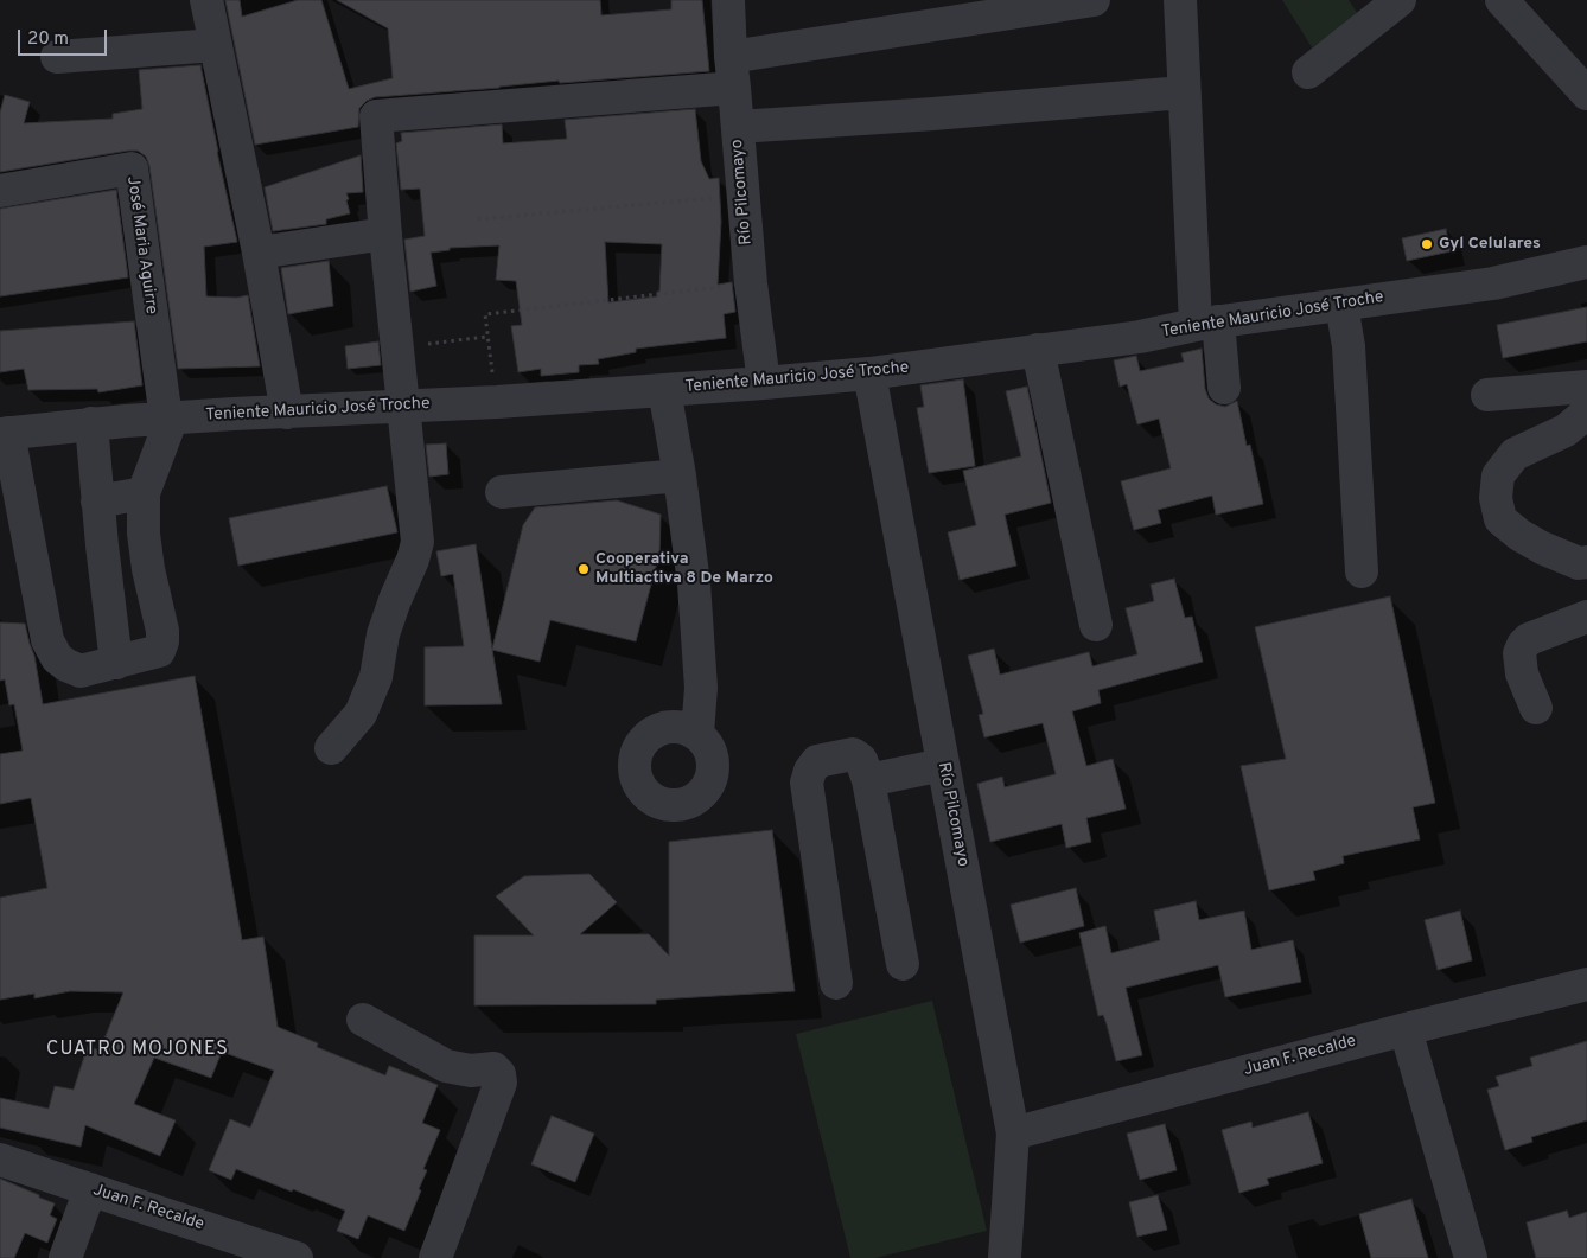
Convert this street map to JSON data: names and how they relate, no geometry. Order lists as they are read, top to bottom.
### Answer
{
  "streets": {
    "street": [
      "Río Pilcomayo",
      "José Maria Aguirre",
      "Teniente Mauricio José Troche",
      "Juan F. Recalde"
    ]
  },
  "crossings": [
    ["Río Pilcomayo", "Teniente Mauricio José Troche"],
    ["Río Pilcomayo", "Juan F. Recalde"],
    ["José Maria Aguirre", "Teniente Mauricio José Troche"]
  ],
  "districts": ["CUATRO MOJONES"],
  "places": ["Gyl Celulares", "Cooperativa Multiactiva 8 De Marzo"],
  "scale_bar": "20 m"
}
